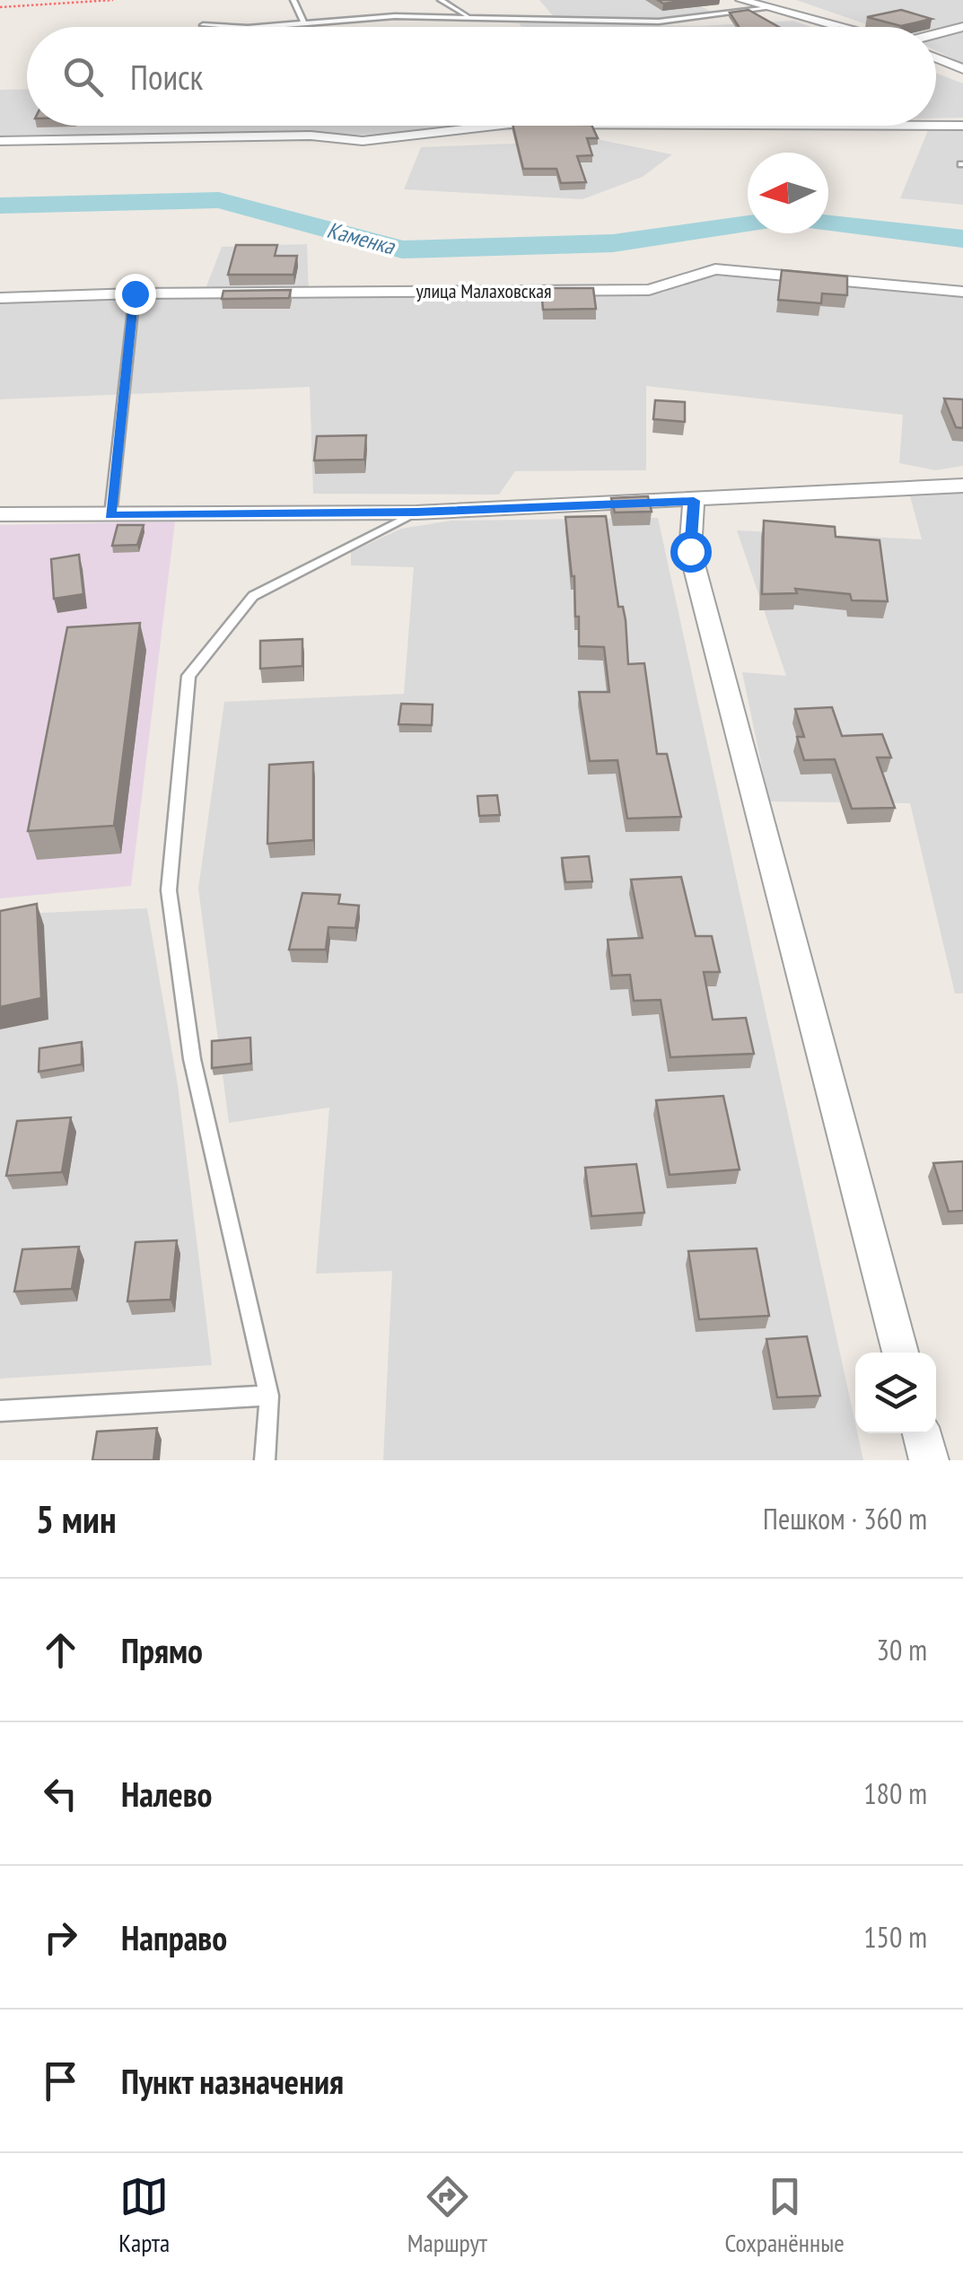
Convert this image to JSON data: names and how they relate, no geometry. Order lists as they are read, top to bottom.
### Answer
{
  "streets": {
    "street": ["улица Малаховская"]
  },
  "water": ["Каменка"],
  "north": "left",
  "page": {
    "search": "Поиск",
    "heading": ["5 мин", "Пешком · 360 m"],
    "list": [
      ["Прямо", "30 m"],
      ["Налево", "180 m"],
      ["Направо", "150 m"],
      "Пункт назначения"
    ],
    "nav": ["Карта", "Маршрут", "Сохранённые"]
  }
}
